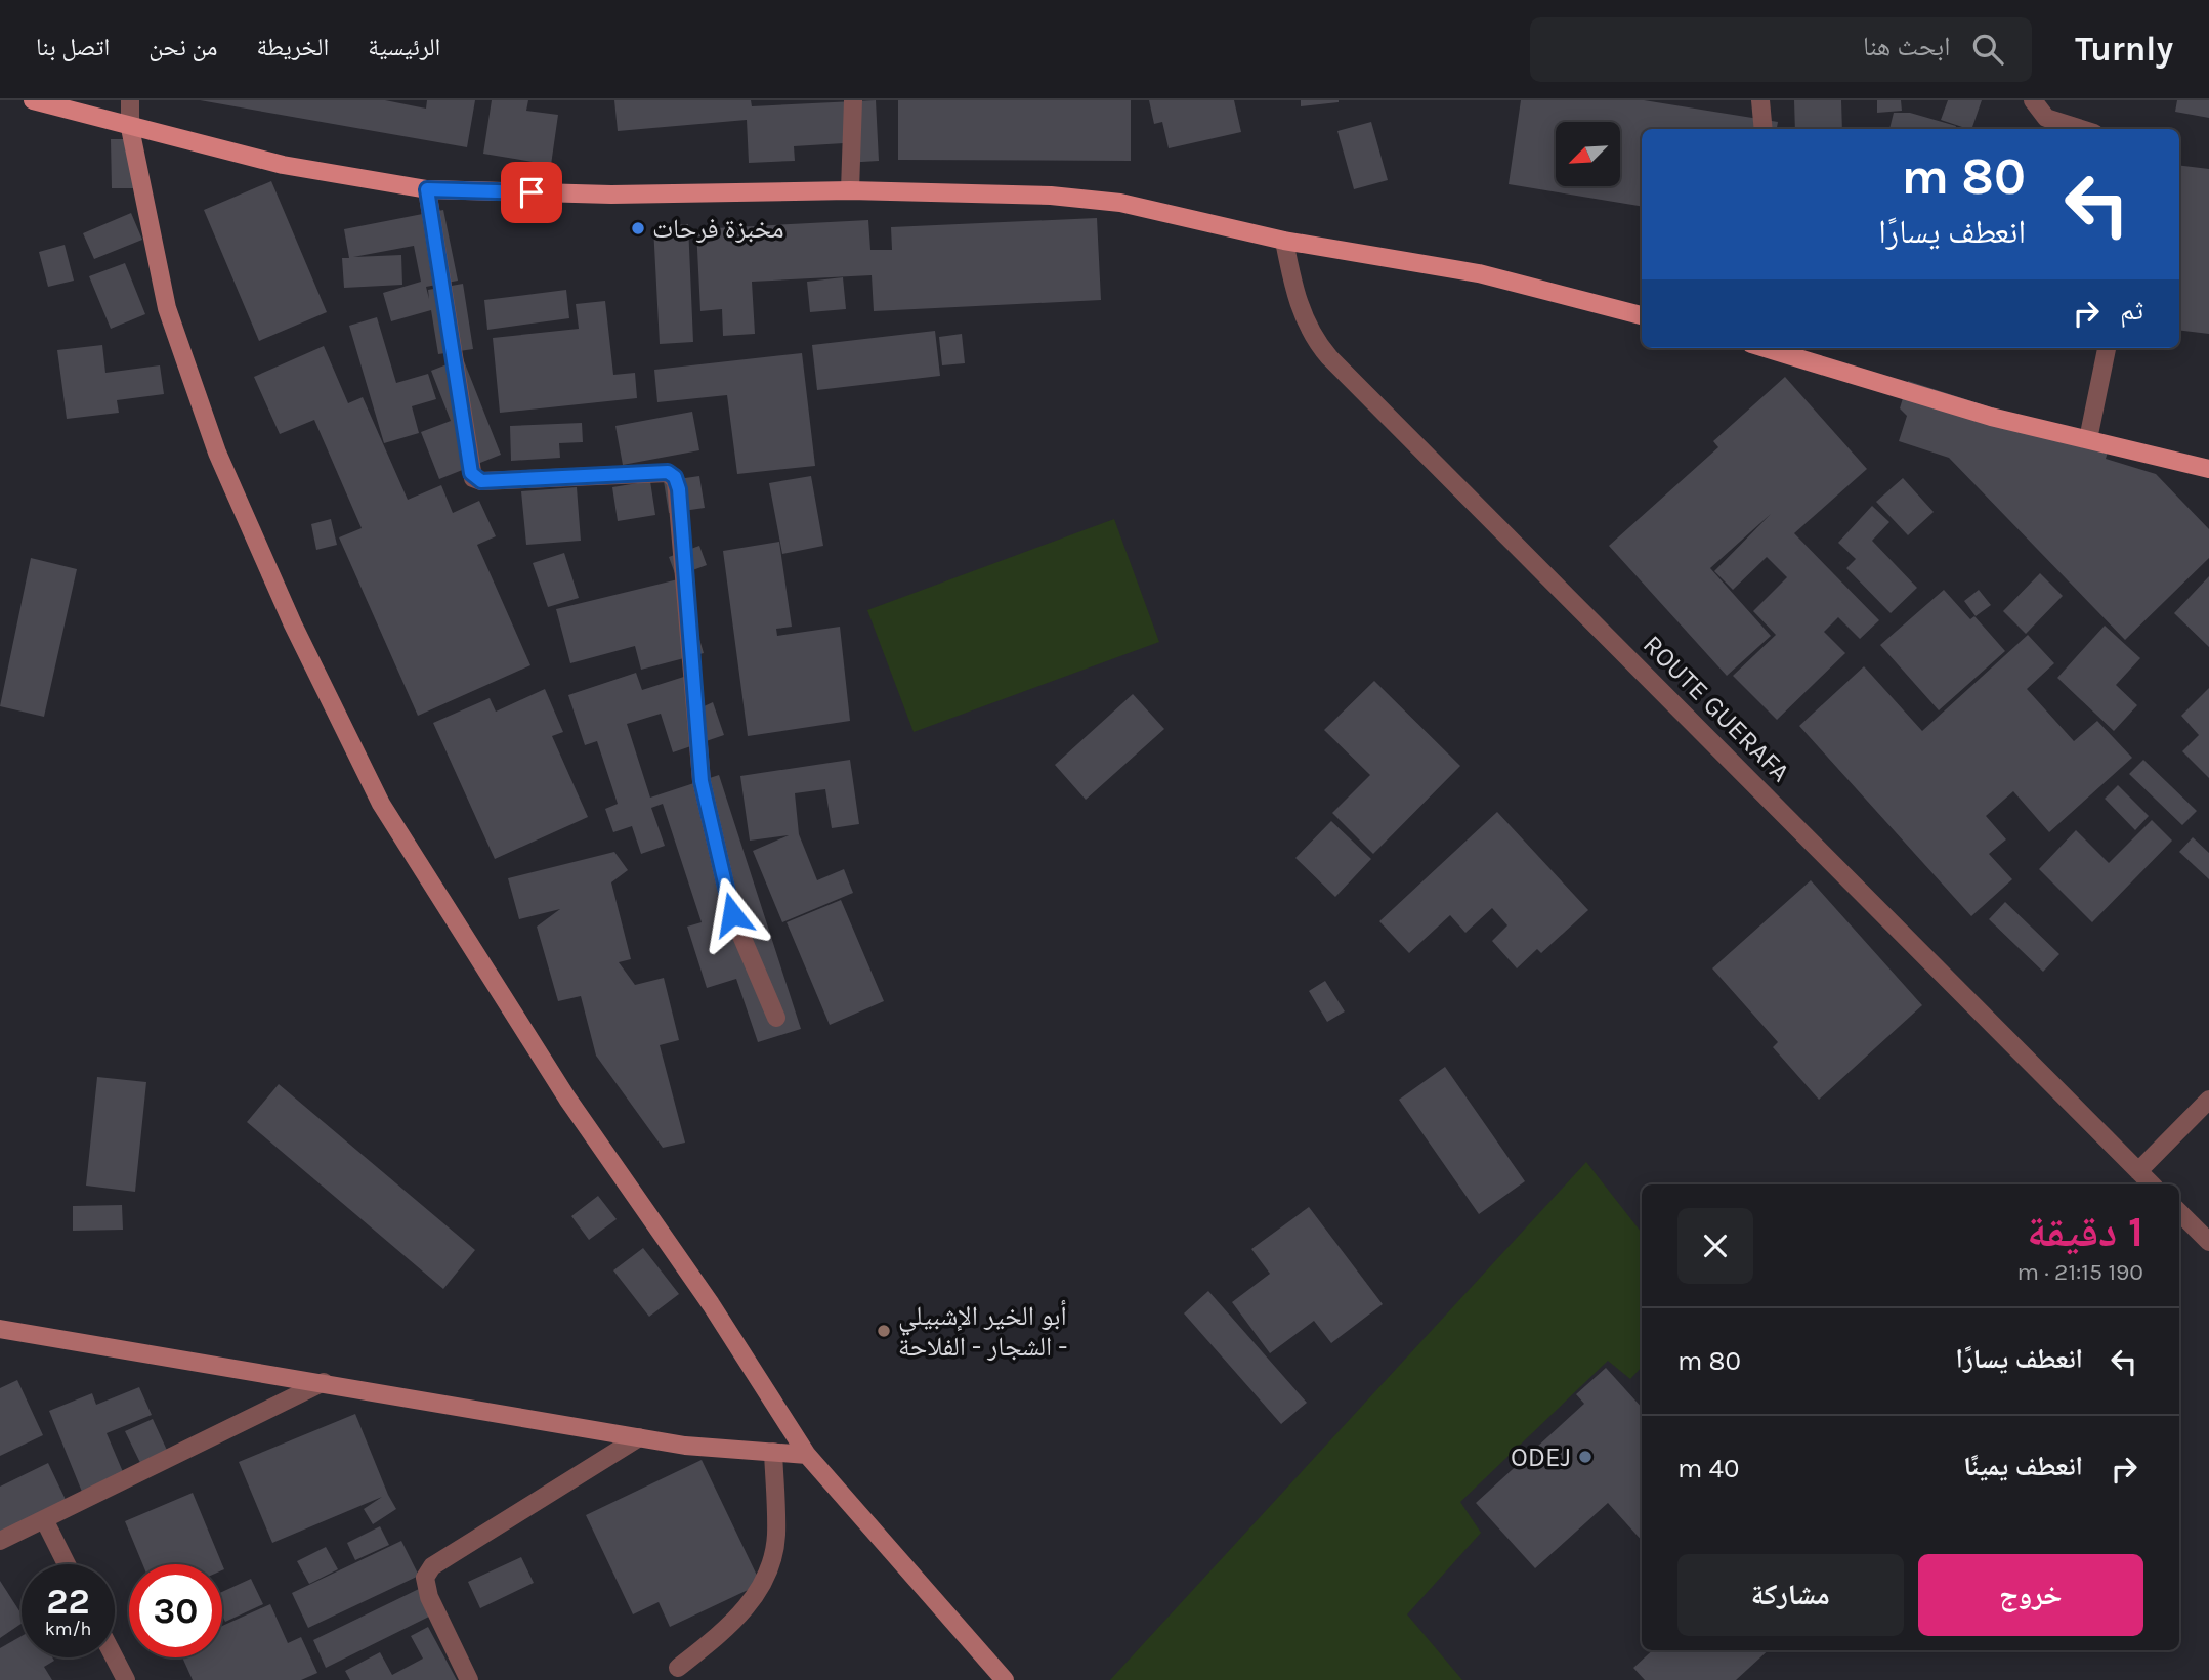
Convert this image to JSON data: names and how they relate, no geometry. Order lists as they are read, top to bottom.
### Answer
{
  "streets": {
    "street": ["ROUTE GUERAFA"]
  },
  "places": ["مخبزة فرحات", "أبو الخير الإشبيلي الشجار - الفلاحة -", "ODEJ"],
  "north": "bottom left",
  "page": {
    "header": "Turnly",
    "search": "ابحث هنا",
    "nav": [
      "الرئيسية",
      "الخريطة",
      "من نحن",
      "اتصل بنا"
    ],
    "turn": ["80 m", "انعطف يسارًا"],
    "then": "ثم",
    "heading": ["1 دقيقة", "190 m · 21:15"],
    "list": [
      {
        "name": "انعطف يسارًا",
        "value": "80 m"
      },
      {
        "name": "انعطف يمينًا",
        "value": "40 m"
      }
    ],
    "buttons": ["خروج", "مشاركة"],
    "speed": "22 km/h",
    "limit": "30"
  }
}
